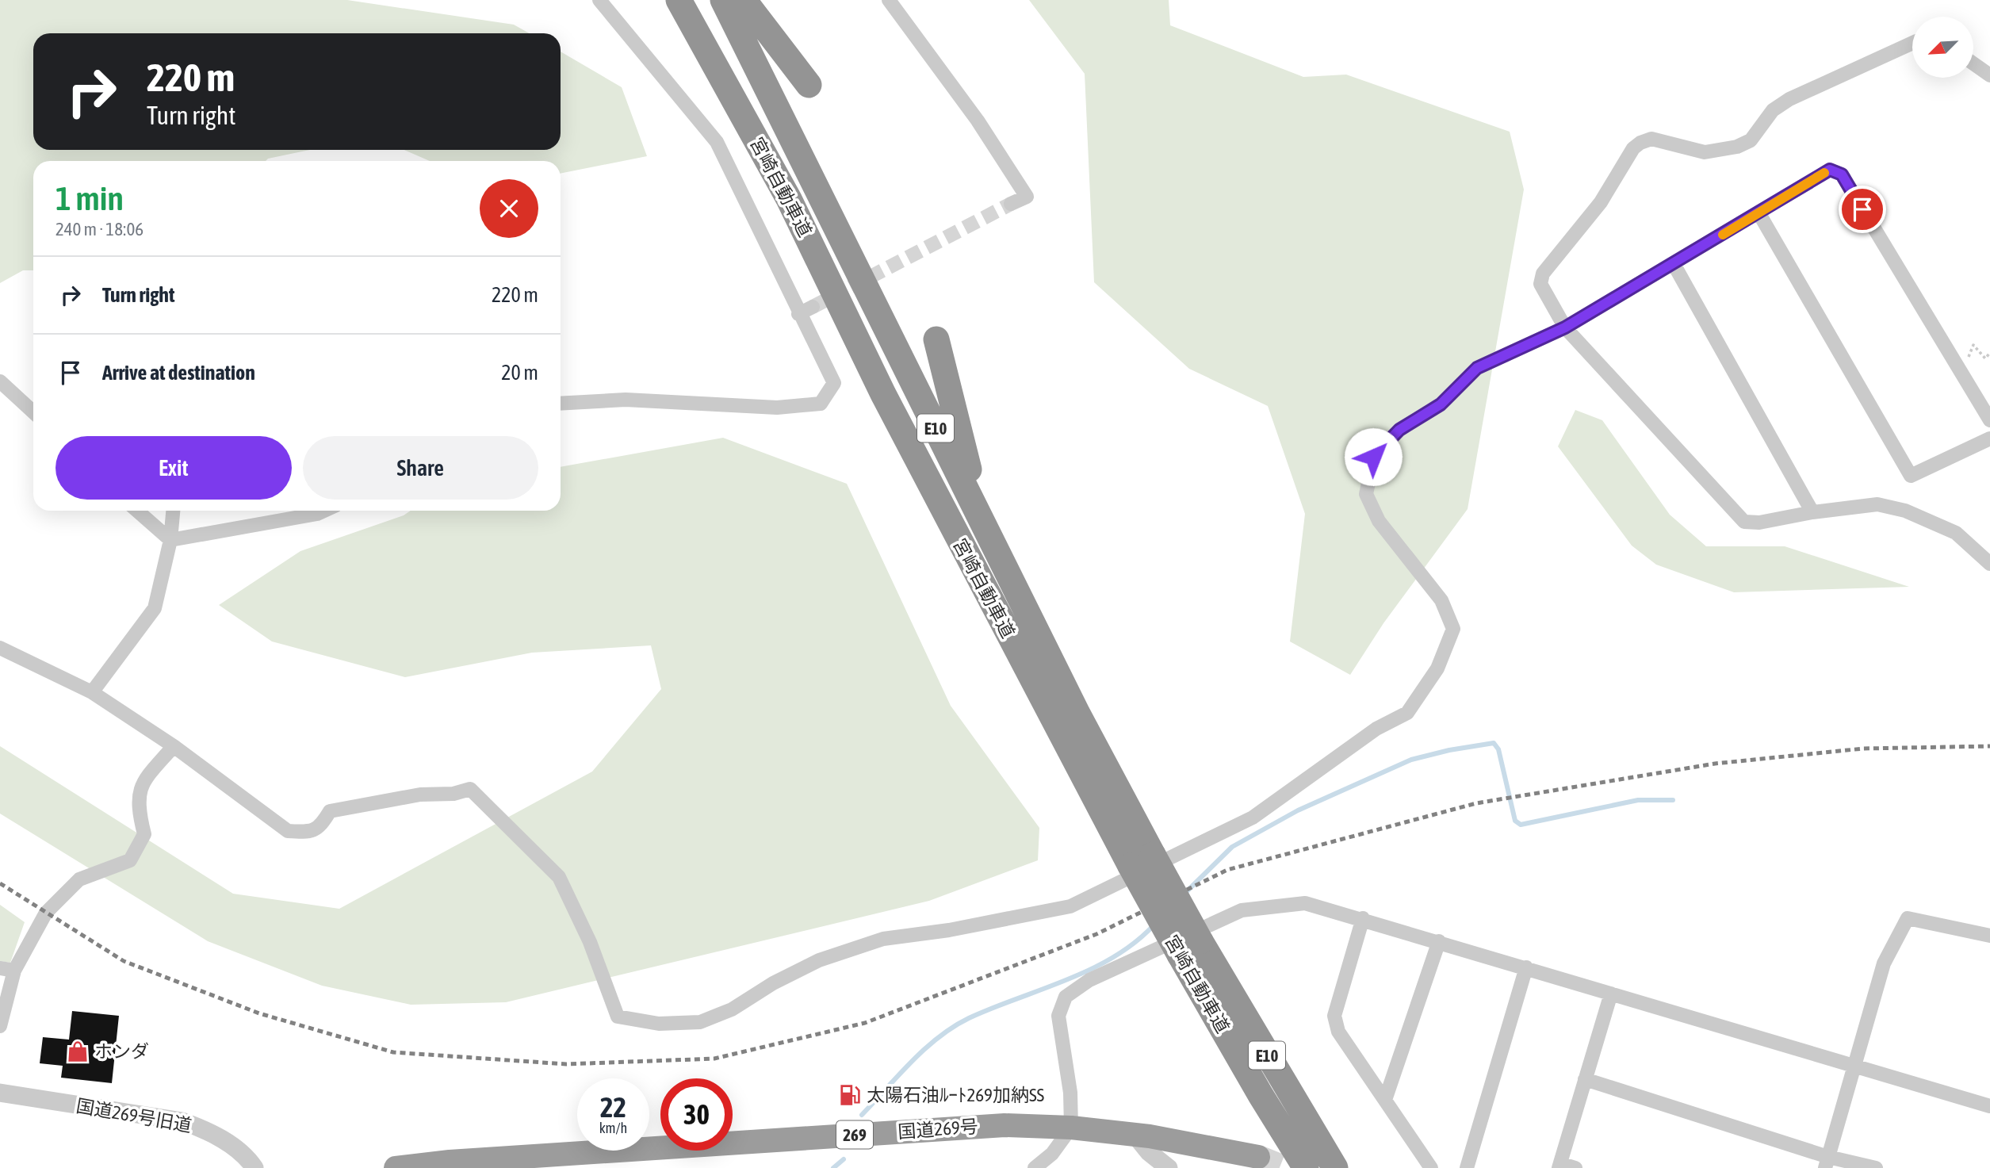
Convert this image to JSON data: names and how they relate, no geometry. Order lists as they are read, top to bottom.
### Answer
{
  "streets": {
    "highway": [
      "宮崎自動車道",
      "E10",
      "国道269号",
      "269"
    ],
    "street": ["国道269号旧道"]
  },
  "places": {
    "shop": ["ホンダ"],
    "fuel station": ["太陽石油ﾙｰﾄ269加納SS"]
  },
  "north": "bottom left",
  "page": {
    "turn": ["220 m", "Turn right"],
    "heading": ["1 min", "240 m · 18:06"],
    "list": [
      {
        "name": "Turn right",
        "value": "220 m"
      },
      {
        "name": "Arrive at destination",
        "value": "20 m"
      }
    ],
    "buttons": ["Exit", "Share"],
    "speed": "22 km/h",
    "limit": "30"
  }
}
